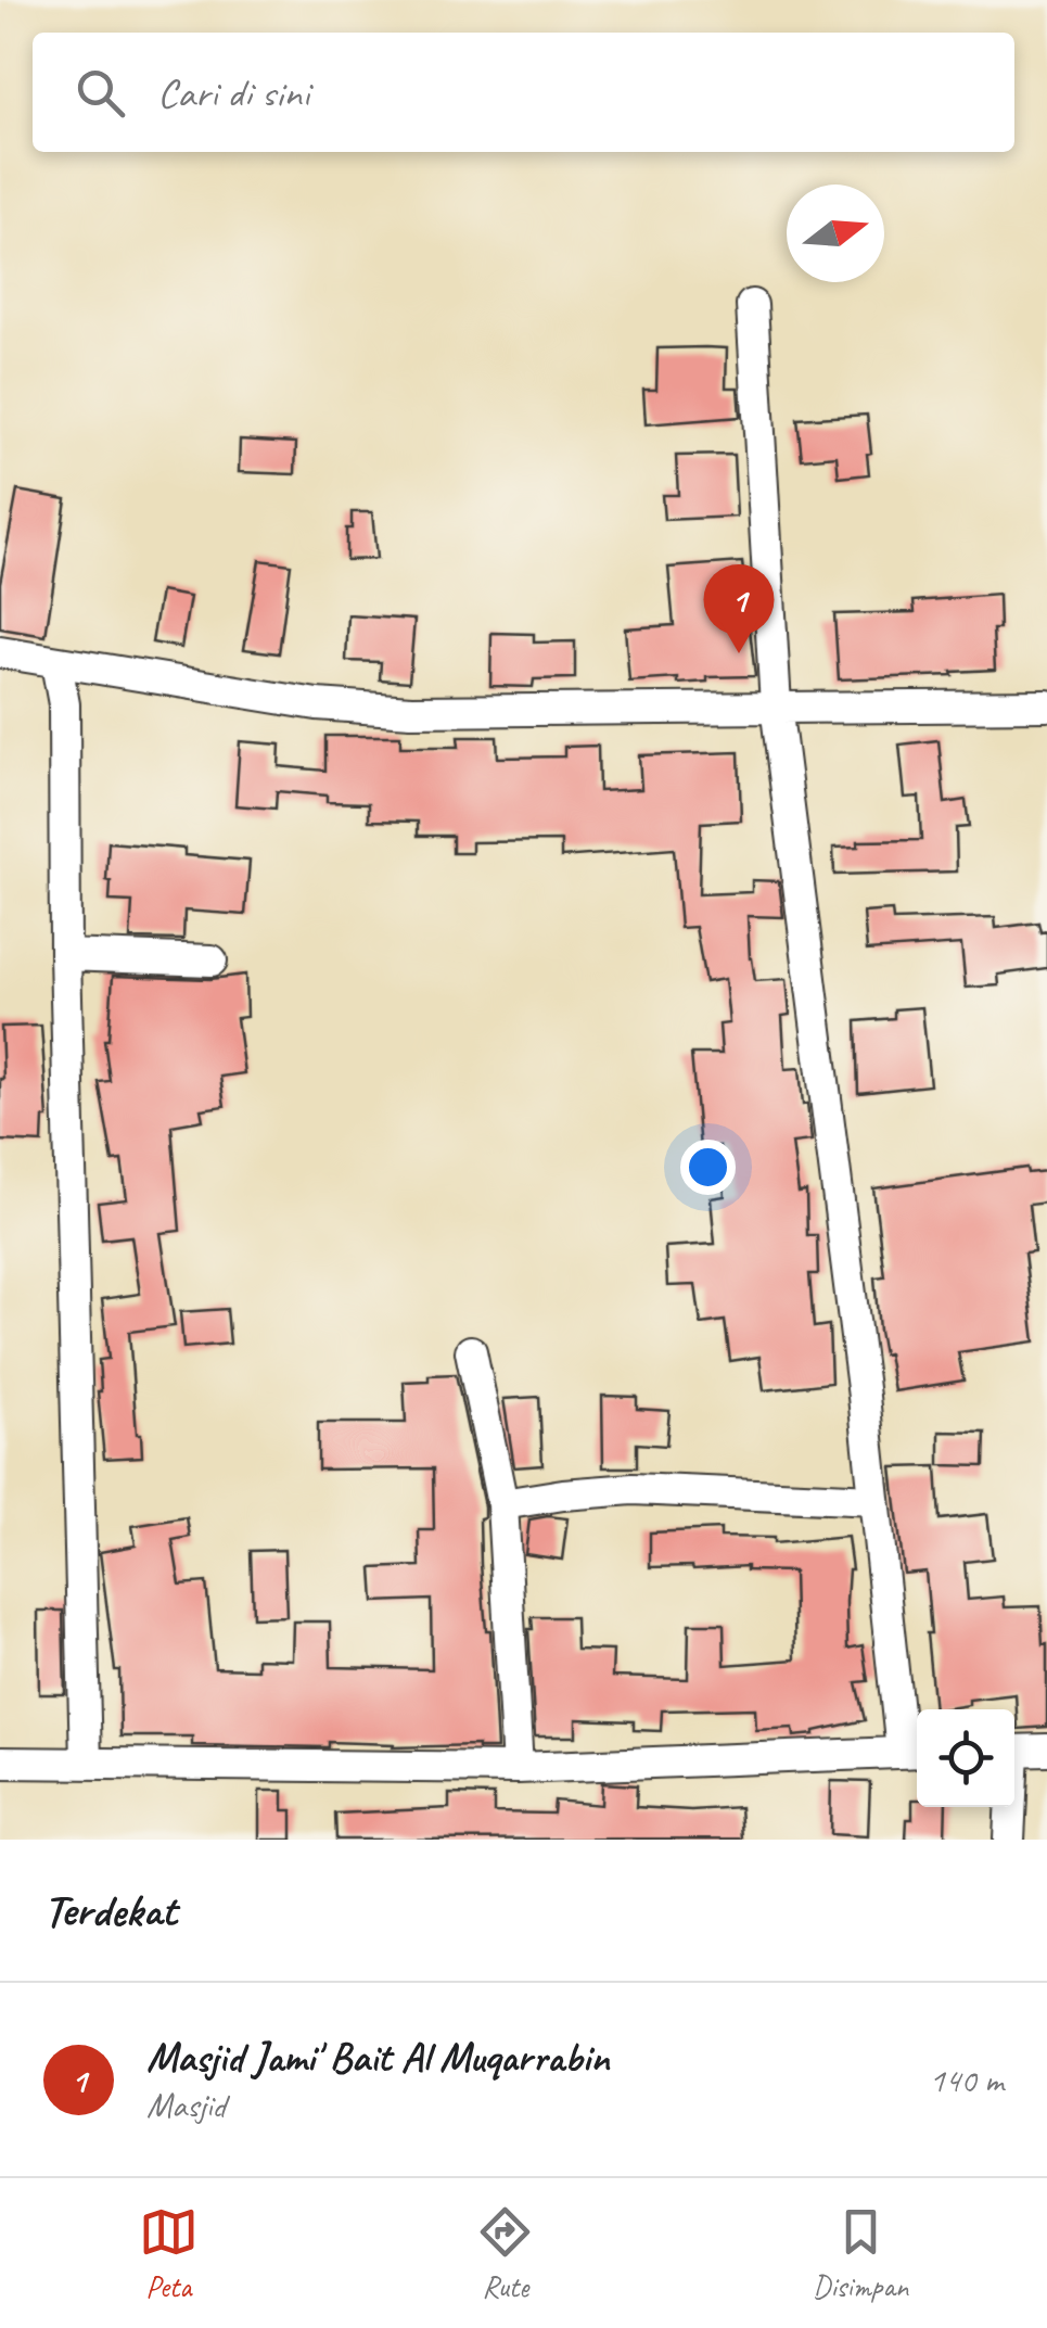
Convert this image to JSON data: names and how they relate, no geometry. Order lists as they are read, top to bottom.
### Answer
{
  "north": "right",
  "page": {
    "search": "Cari di sini",
    "pins": "1",
    "heading": "Terdekat",
    "list": [
      {
        "mark": "1",
        "name": "Masjid Jami' Bait Al Muqarrabin",
        "note": "Masjid",
        "value": "140 m"
      }
    ],
    "nav": ["Peta", "Rute", "Disimpan"]
  }
}
